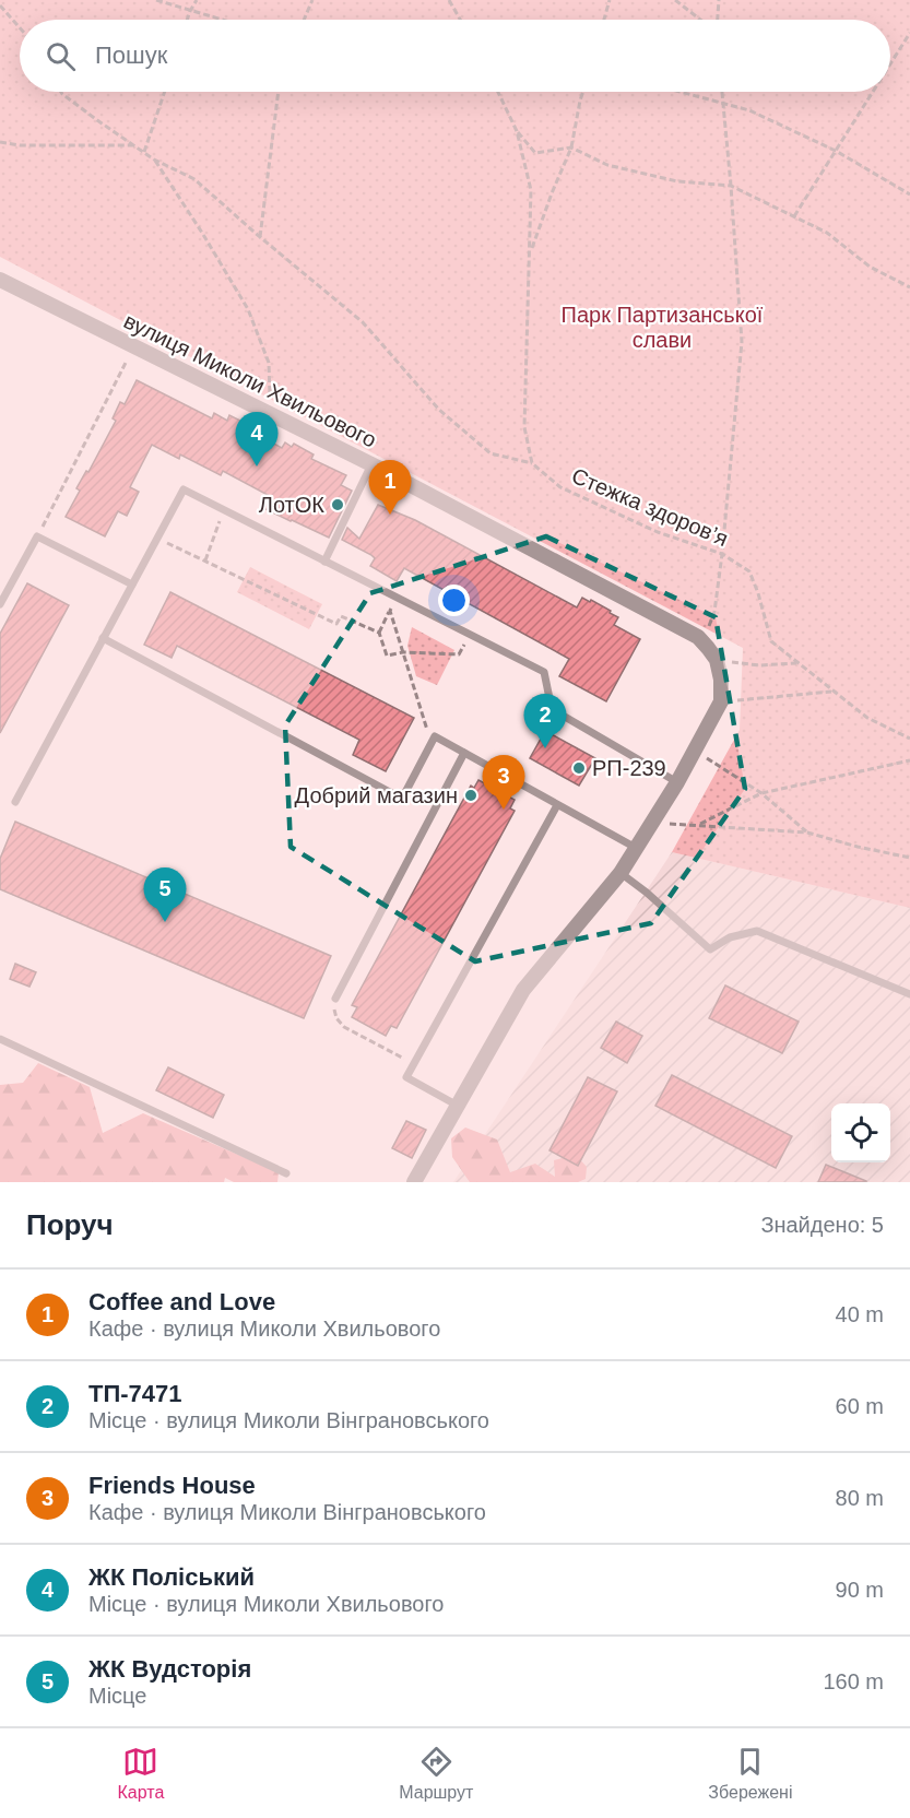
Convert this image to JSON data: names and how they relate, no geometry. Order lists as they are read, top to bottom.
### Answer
{
  "streets": {
    "street": ["вулиця Миколи Хвильового"],
    "path": ["Стежка здоров’я"]
  },
  "parks": ["Парк Партизанської слави"],
  "places": ["ЛотОК", "РП-239", "Добрий магазин"],
  "page": {
    "search": "Пошук",
    "pins": [
      "4",
      "1",
      "2",
      "3",
      "5"
    ],
    "heading": ["Поруч", "Знайдено: 5"],
    "list": [
      {
        "mark": "1",
        "name": "Coffee and Love",
        "note": "Кафе · вулиця Миколи Хвильового",
        "value": "40 m"
      },
      {
        "mark": "2",
        "name": "ТП-7471",
        "note": "Місце · вулиця Миколи Вінграновського",
        "value": "60 m"
      },
      {
        "mark": "3",
        "name": "Friends House",
        "note": "Кафе · вулиця Миколи Вінграновського",
        "value": "80 m"
      },
      {
        "mark": "4",
        "name": "ЖК Поліський",
        "note": "Місце · вулиця Миколи Хвильового",
        "value": "90 m"
      },
      {
        "mark": "5",
        "name": "ЖК Вудсторія",
        "note": "Місце",
        "value": "160 m"
      }
    ],
    "nav": ["Карта", "Маршрут", "Збережені"]
  }
}
